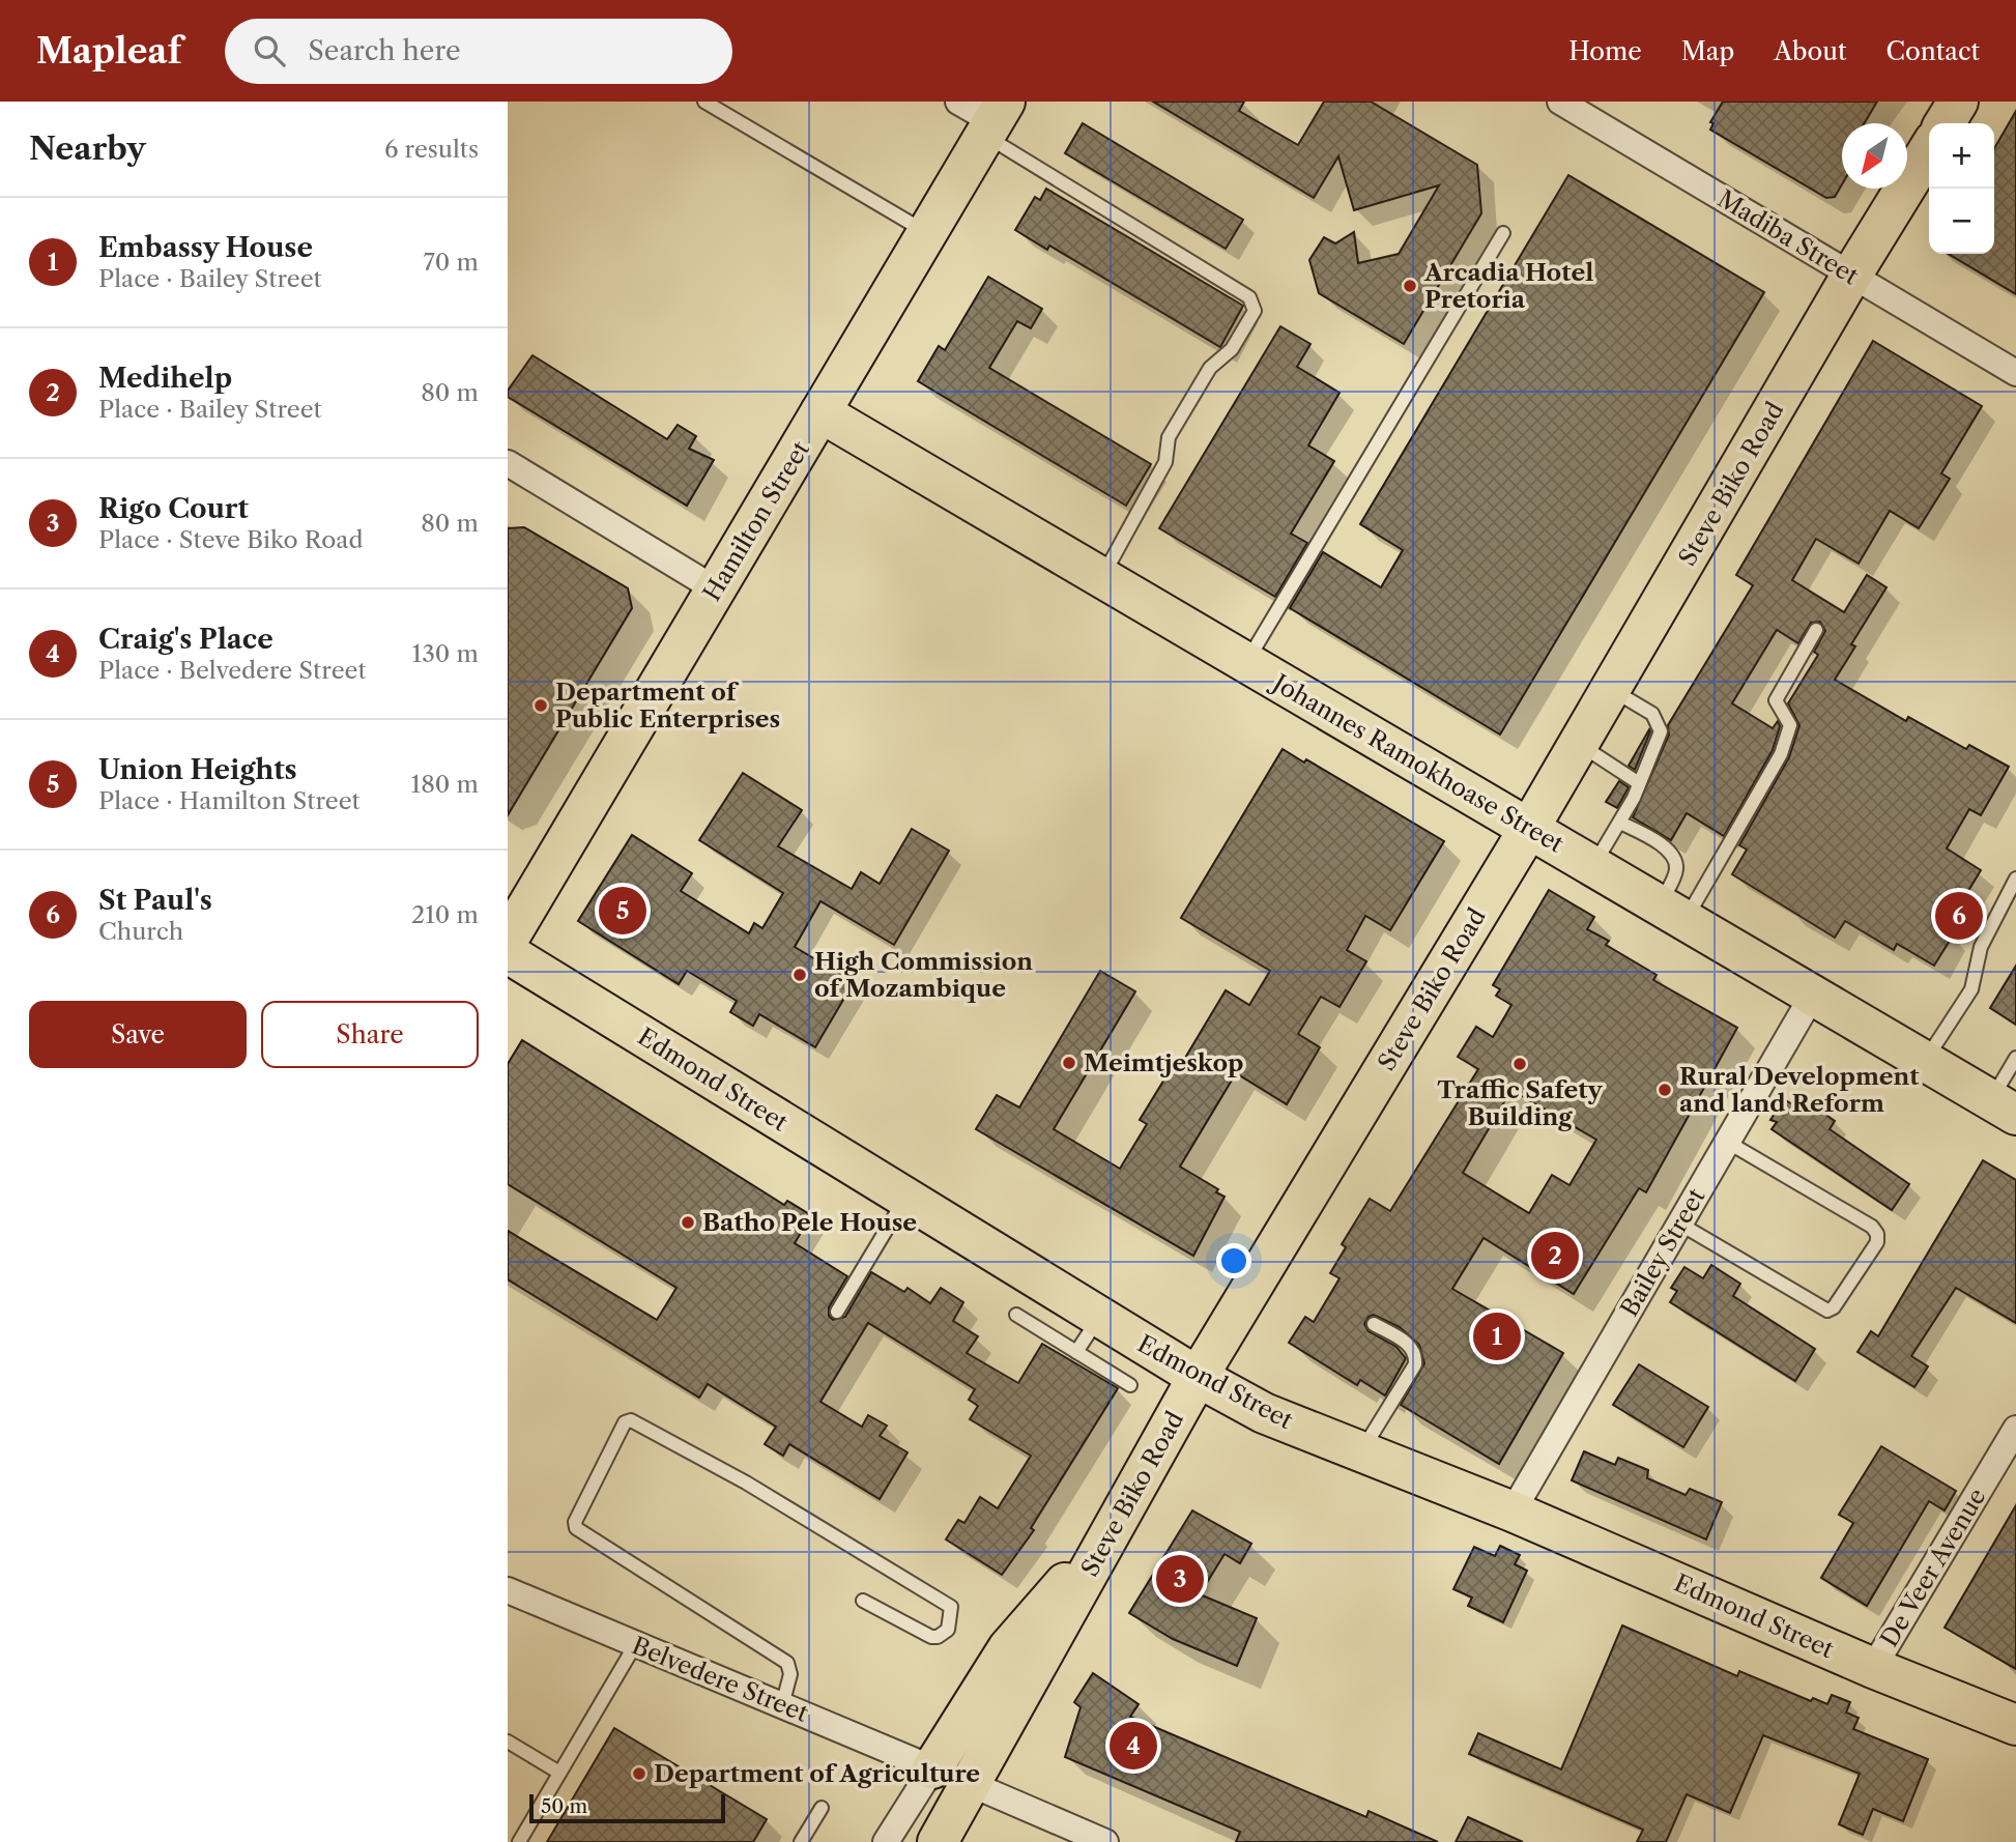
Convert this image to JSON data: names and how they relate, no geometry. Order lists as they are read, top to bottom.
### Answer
{
  "streets": {
    "main road": [
      "Steve Biko Road",
      "Hamilton Street",
      "Johannes Ramokhoase Street",
      "Edmond Street"
    ],
    "street": [
      "Madiba Street",
      "Bailey Street",
      "De Veer Avenue",
      "Belvedere Street"
    ]
  },
  "crossings": [
    ["Madiba Street", "Steve Biko Road"],
    ["Steve Biko Road", "Johannes Ramokhoase Street"],
    ["Steve Biko Road", "Edmond Street"],
    ["Hamilton Street", "Johannes Ramokhoase Street"],
    ["Johannes Ramokhoase Street", "Bailey Street"],
    ["Edmond Street", "Bailey Street"],
    ["Edmond Street", "De Veer Avenue"]
  ],
  "places": [
    "Arcadia Hotel Pretoria",
    "Department of Public Enterprises",
    "High Commission of Mozambique",
    "Meimtjeskop",
    "Traffic Safety Building",
    "Rural Development and land Reform",
    "Batho Pele House",
    "Department of Agriculture"
  ],
  "scale_bar": "50 m",
  "north": "bottom left",
  "page": {
    "header": "Mapleaf",
    "search": "Search here",
    "nav": [
      "Home",
      "Map",
      "About",
      "Contact"
    ],
    "heading": ["Nearby", "6 results"],
    "map_buttons": ["+", "−"],
    "list": [
      {
        "mark": "1",
        "name": "Embassy House",
        "note": "Place · Bailey Street",
        "value": "70 m"
      },
      {
        "mark": "2",
        "name": "Medihelp",
        "note": "Place · Bailey Street",
        "value": "80 m"
      },
      {
        "mark": "3",
        "name": "Rigo Court",
        "note": "Place · Steve Biko Road",
        "value": "80 m"
      },
      {
        "mark": "4",
        "name": "Craig's Place",
        "note": "Place · Belvedere Street",
        "value": "130 m"
      },
      {
        "mark": "5",
        "name": "Union Heights",
        "note": "Place · Hamilton Street",
        "value": "180 m"
      },
      {
        "mark": "6",
        "name": "St Paul's",
        "note": "Church",
        "value": "210 m"
      }
    ],
    "pins": [
      "5",
      "6",
      "2",
      "1",
      "3",
      "4"
    ],
    "buttons": ["Save", "Share"],
    "scale": "50 m"
  }
}
